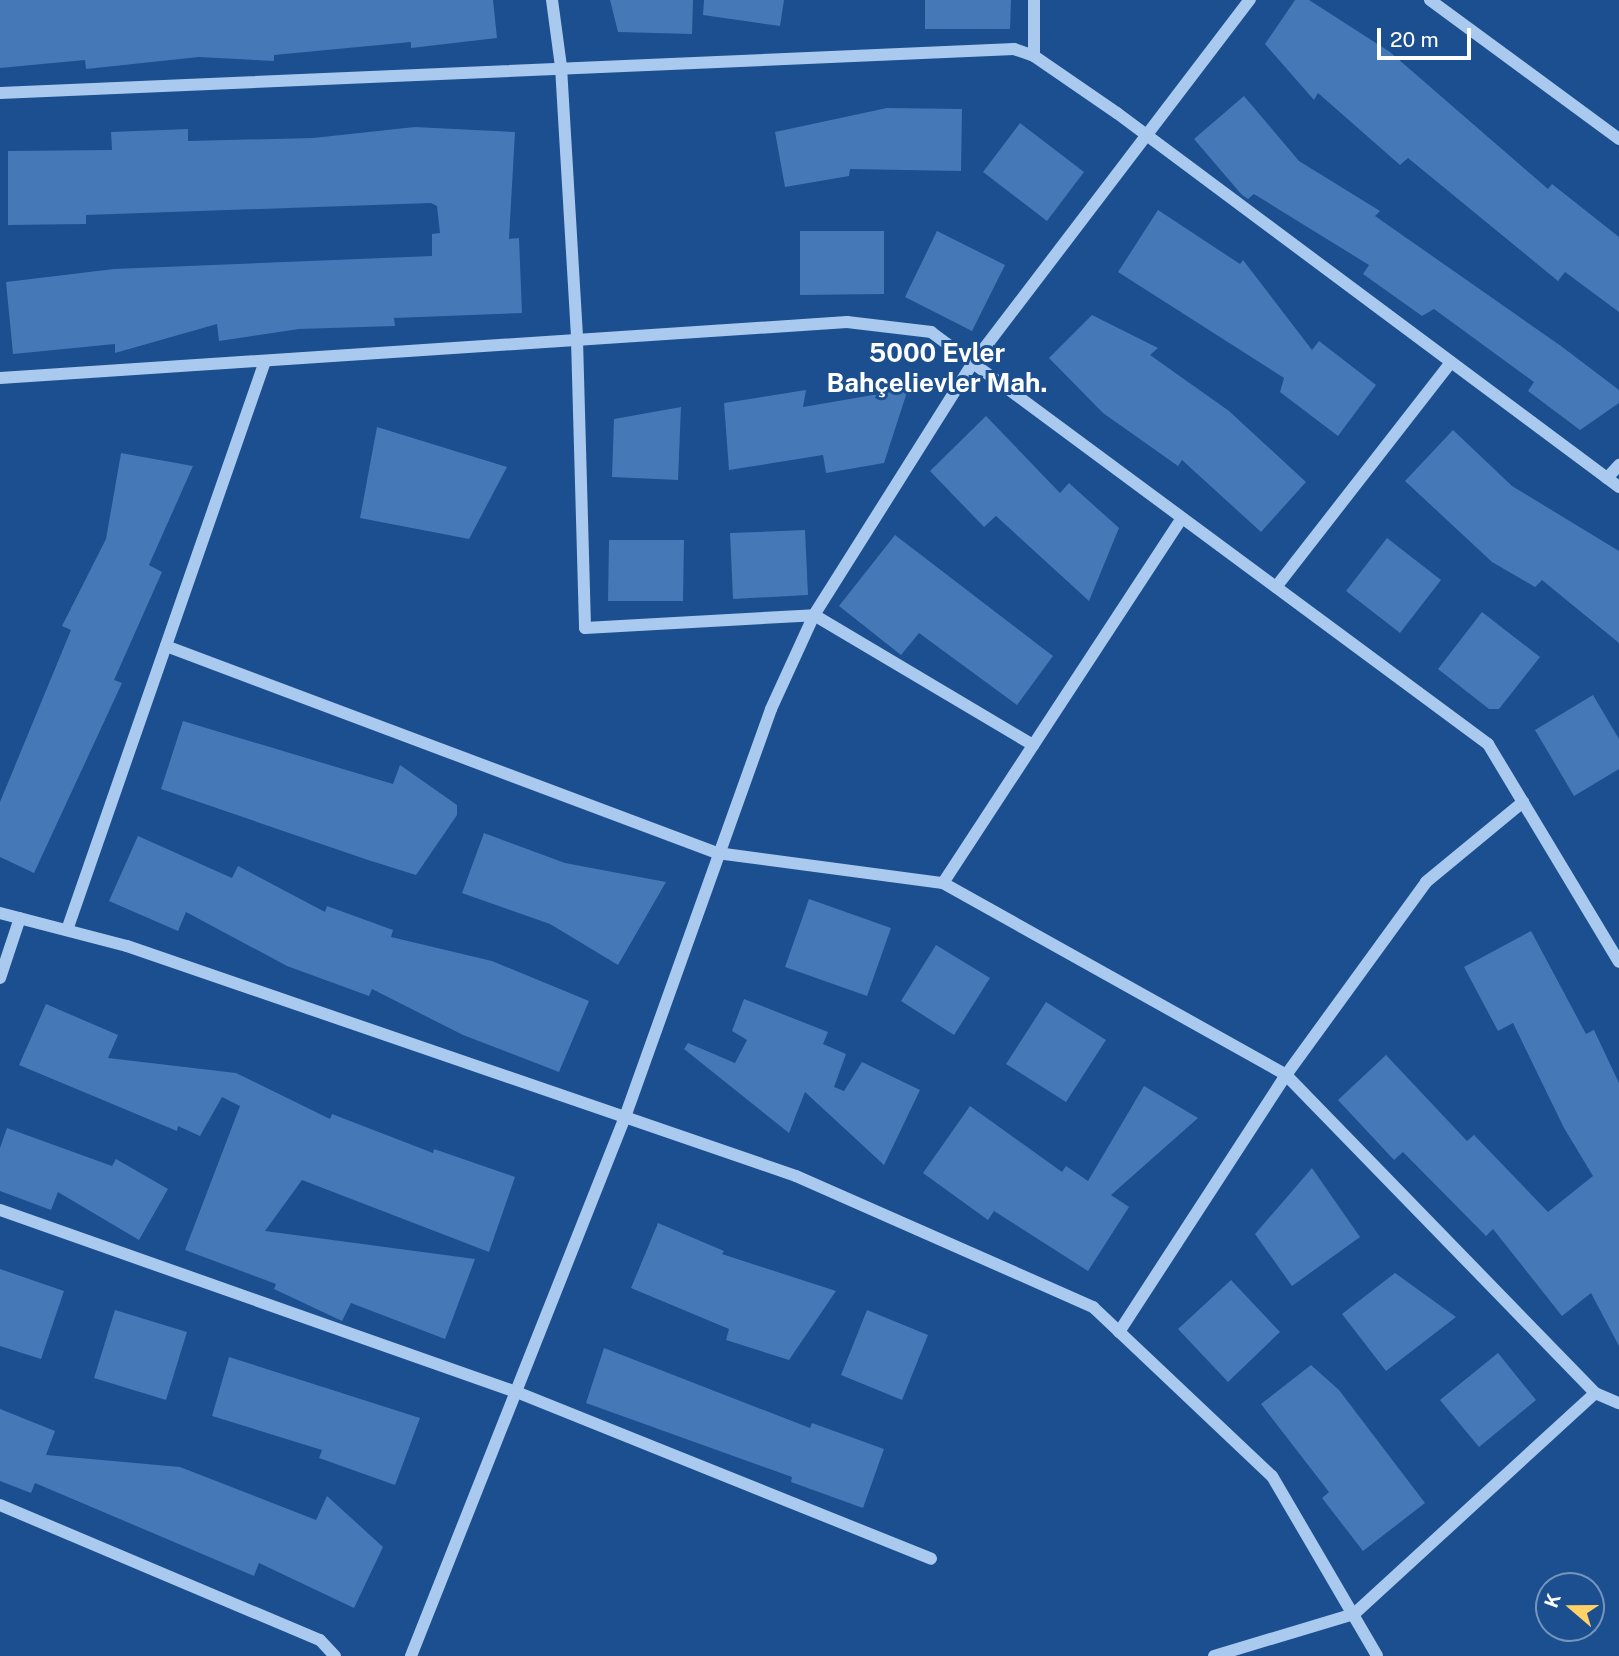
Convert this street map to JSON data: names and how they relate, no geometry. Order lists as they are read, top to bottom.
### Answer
{
  "districts": ["5000 Evler Bahçelievler Mah."],
  "scale_bar": "20 m",
  "north": "left"
}
